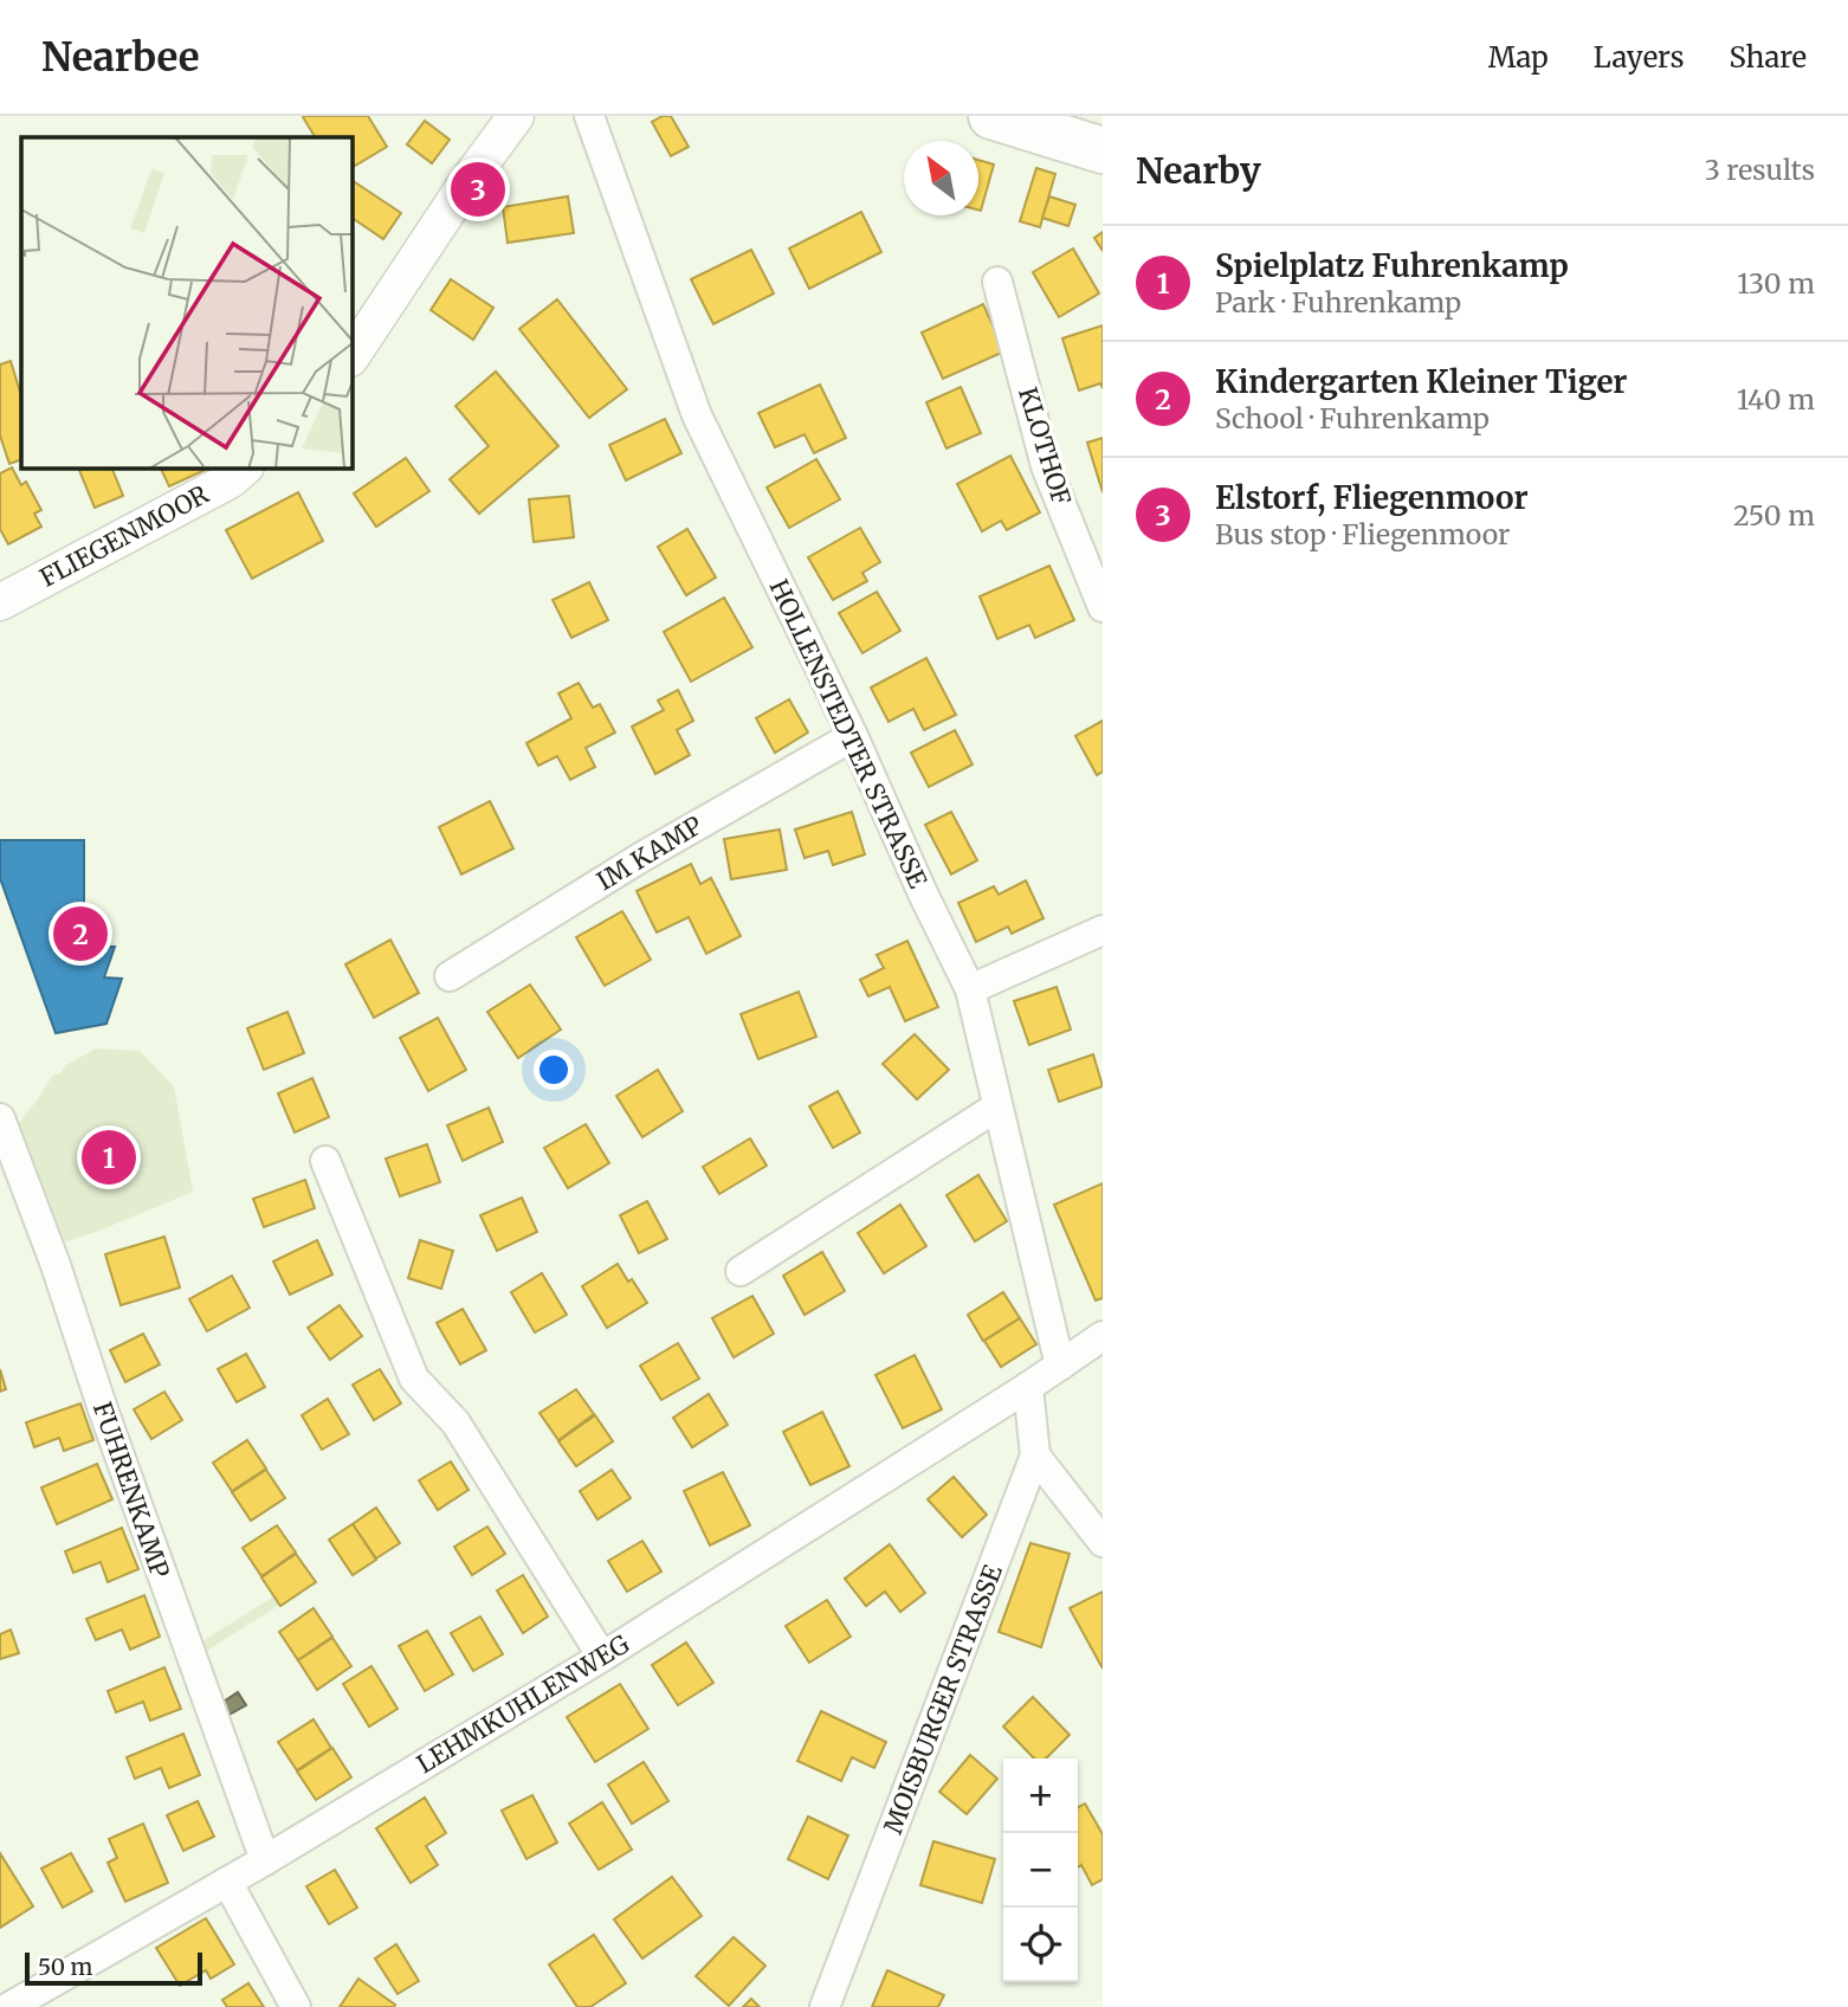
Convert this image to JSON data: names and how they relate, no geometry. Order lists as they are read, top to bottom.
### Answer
{
  "streets": {
    "street": [
      "KLOTHOF",
      "FLIEGENMOOR",
      "HOLLENSTEDTER STRASSE",
      "IM KAMP",
      "FUHRENKAMP",
      "MOISBURGER STRASSE",
      "LEHMKUHLENWEG"
    ]
  },
  "crossings": [
    ["HOLLENSTEDTER STRASSE", "IM KAMP"],
    ["HOLLENSTEDTER STRASSE", "LEHMKUHLENWEG"],
    ["FUHRENKAMP", "LEHMKUHLENWEG"],
    ["MOISBURGER STRASSE", "LEHMKUHLENWEG"]
  ],
  "scale_bar": "50 m",
  "north": "top left",
  "page": {
    "header": "Nearbee",
    "nav": ["Map", "Layers", "Share"],
    "heading": ["Nearby", "3 results"],
    "pins": ["3", "2", "1"],
    "list": [
      {
        "mark": "1",
        "name": "Spielplatz Fuhrenkamp",
        "note": "Park · Fuhrenkamp",
        "value": "130 m"
      },
      {
        "mark": "2",
        "name": "Kindergarten Kleiner Tiger",
        "note": "School · Fuhrenkamp",
        "value": "140 m"
      },
      {
        "mark": "3",
        "name": "Elstorf, Fliegenmoor",
        "note": "Bus stop · Fliegenmoor",
        "value": "250 m"
      }
    ],
    "map_buttons": ["+", "−"],
    "scale": "50 m"
  }
}
